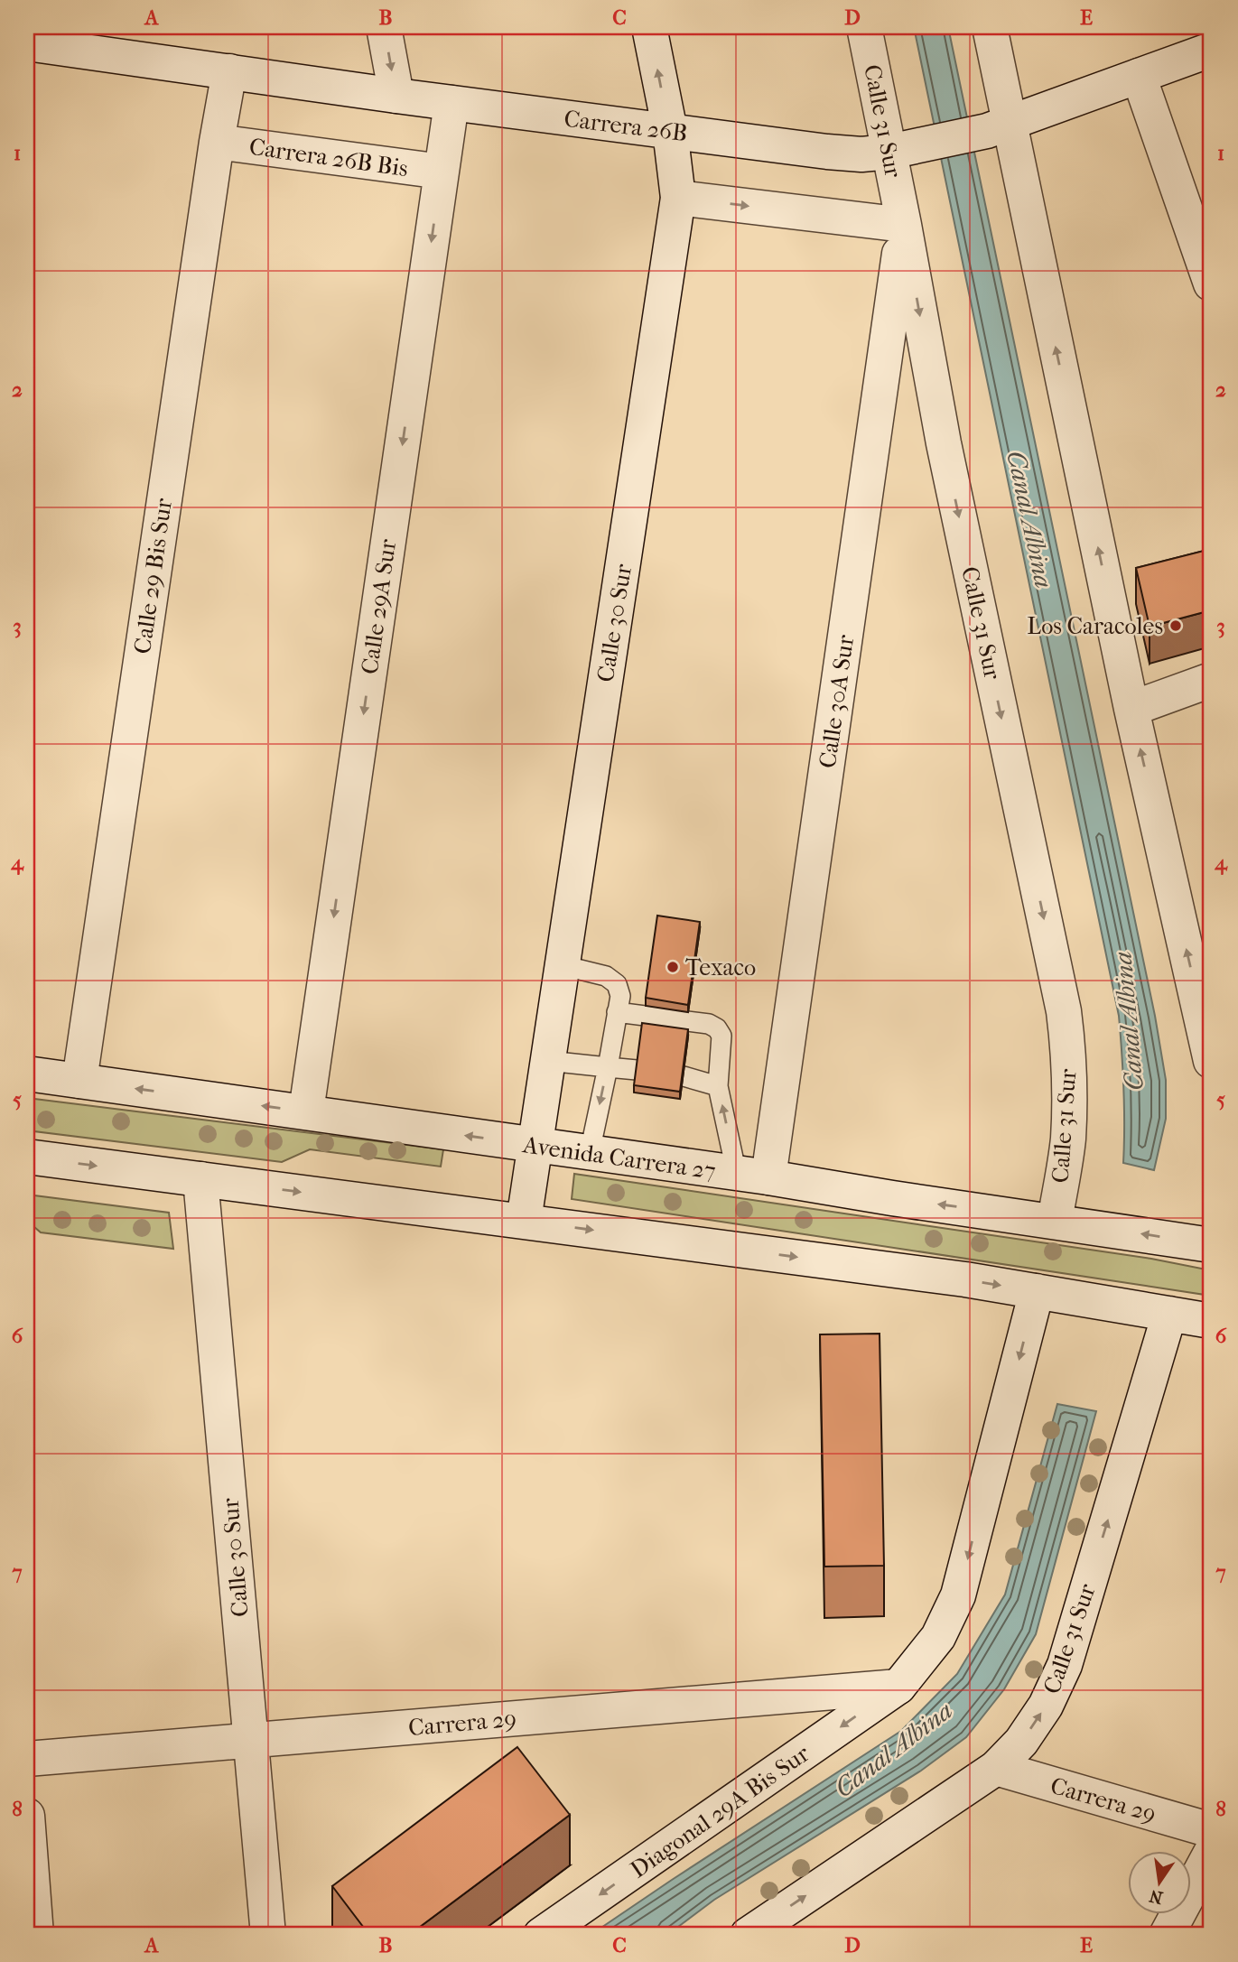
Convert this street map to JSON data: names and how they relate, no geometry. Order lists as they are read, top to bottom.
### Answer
{
  "streets": {
    "street": [
      "Calle 31 Sur",
      "Carrera 26B",
      "Carrera 26B Bis",
      "Calle 29 Bis Sur",
      "Calle 29A Sur",
      "Calle 30 Sur",
      "Calle 30A Sur",
      "Avenida Carrera 27",
      "Carrera 29",
      "Diagonal 29A Bis Sur"
    ]
  },
  "crossings": [
    ["Calle 31 Sur", "Carrera 26B"],
    ["Calle 31 Sur", "Calle 30A Sur"],
    ["Calle 31 Sur", "Avenida Carrera 27"],
    ["Calle 31 Sur", "Carrera 29"],
    ["Carrera 26B", "Calle 29 Bis Sur"],
    ["Carrera 26B", "Calle 29A Sur"],
    ["Carrera 26B", "Calle 30 Sur"],
    ["Carrera 26B Bis", "Calle 29 Bis Sur"],
    ["Carrera 26B Bis", "Calle 29A Sur"],
    ["Calle 29 Bis Sur", "Avenida Carrera 27"],
    ["Calle 29A Sur", "Avenida Carrera 27"],
    ["Calle 30 Sur", "Avenida Carrera 27"],
    ["Calle 30 Sur", "Carrera 29"],
    ["Calle 30A Sur", "Avenida Carrera 27"],
    ["Carrera 29", "Diagonal 29A Bis Sur"]
  ],
  "one_way": ["Calle 29A Sur"],
  "water": ["Canal Albina"],
  "places": ["Los Caracoles", "Texaco"],
  "north": "bottom",
  "grid": {
    "columns": [
      "A",
      "B",
      "C",
      "D",
      "E"
    ],
    "rows": [
      "1",
      "2",
      "3",
      "4",
      "5",
      "6",
      "7",
      "8"
    ]
  }
}
